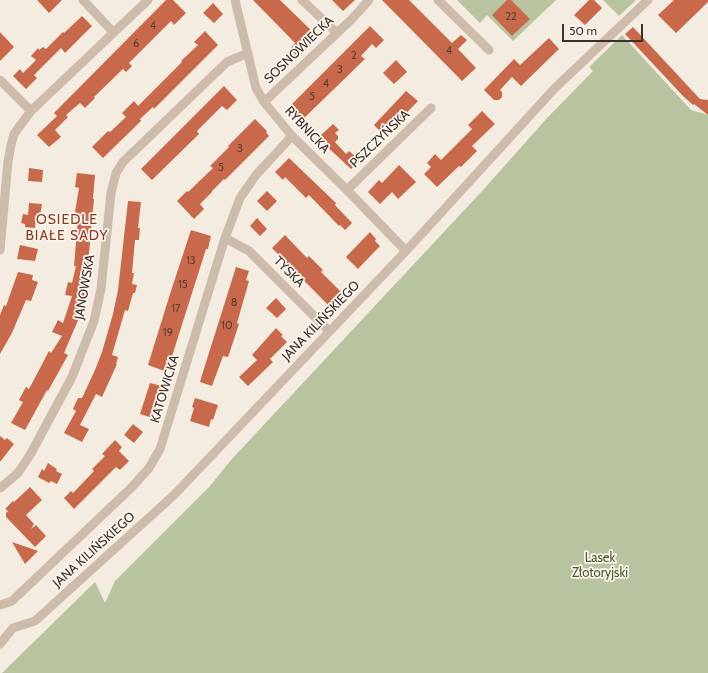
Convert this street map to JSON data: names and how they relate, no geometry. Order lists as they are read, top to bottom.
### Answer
{
  "streets": {
    "street": [
      "SOSNOWIECKA",
      "RYBNICKA",
      "PSZCZYŃSKA",
      "TYSKA",
      "JANOWSKA",
      "JANA KILIŃSKIEGO",
      "KATOWICKA"
    ]
  },
  "crossings": [
    ["SOSNOWIECKA", "RYBNICKA"],
    ["RYBNICKA", "PSZCZYŃSKA"],
    ["RYBNICKA", "JANOWSKA"],
    ["RYBNICKA", "JANA KILIŃSKIEGO"],
    ["RYBNICKA", "KATOWICKA"],
    ["TYSKA", "JANA KILIŃSKIEGO"],
    ["TYSKA", "KATOWICKA"]
  ],
  "districts": ["OSIEDLE BIAŁE SADY"],
  "parks": ["Lasek Złotoryjski"],
  "house_numbers": [
    "22",
    "4",
    "6",
    "4",
    "2",
    "3",
    "4",
    "5",
    "3",
    "5",
    "13",
    "15",
    "8",
    "17",
    "10",
    "19"
  ],
  "scale_bar": "50 m"
}
